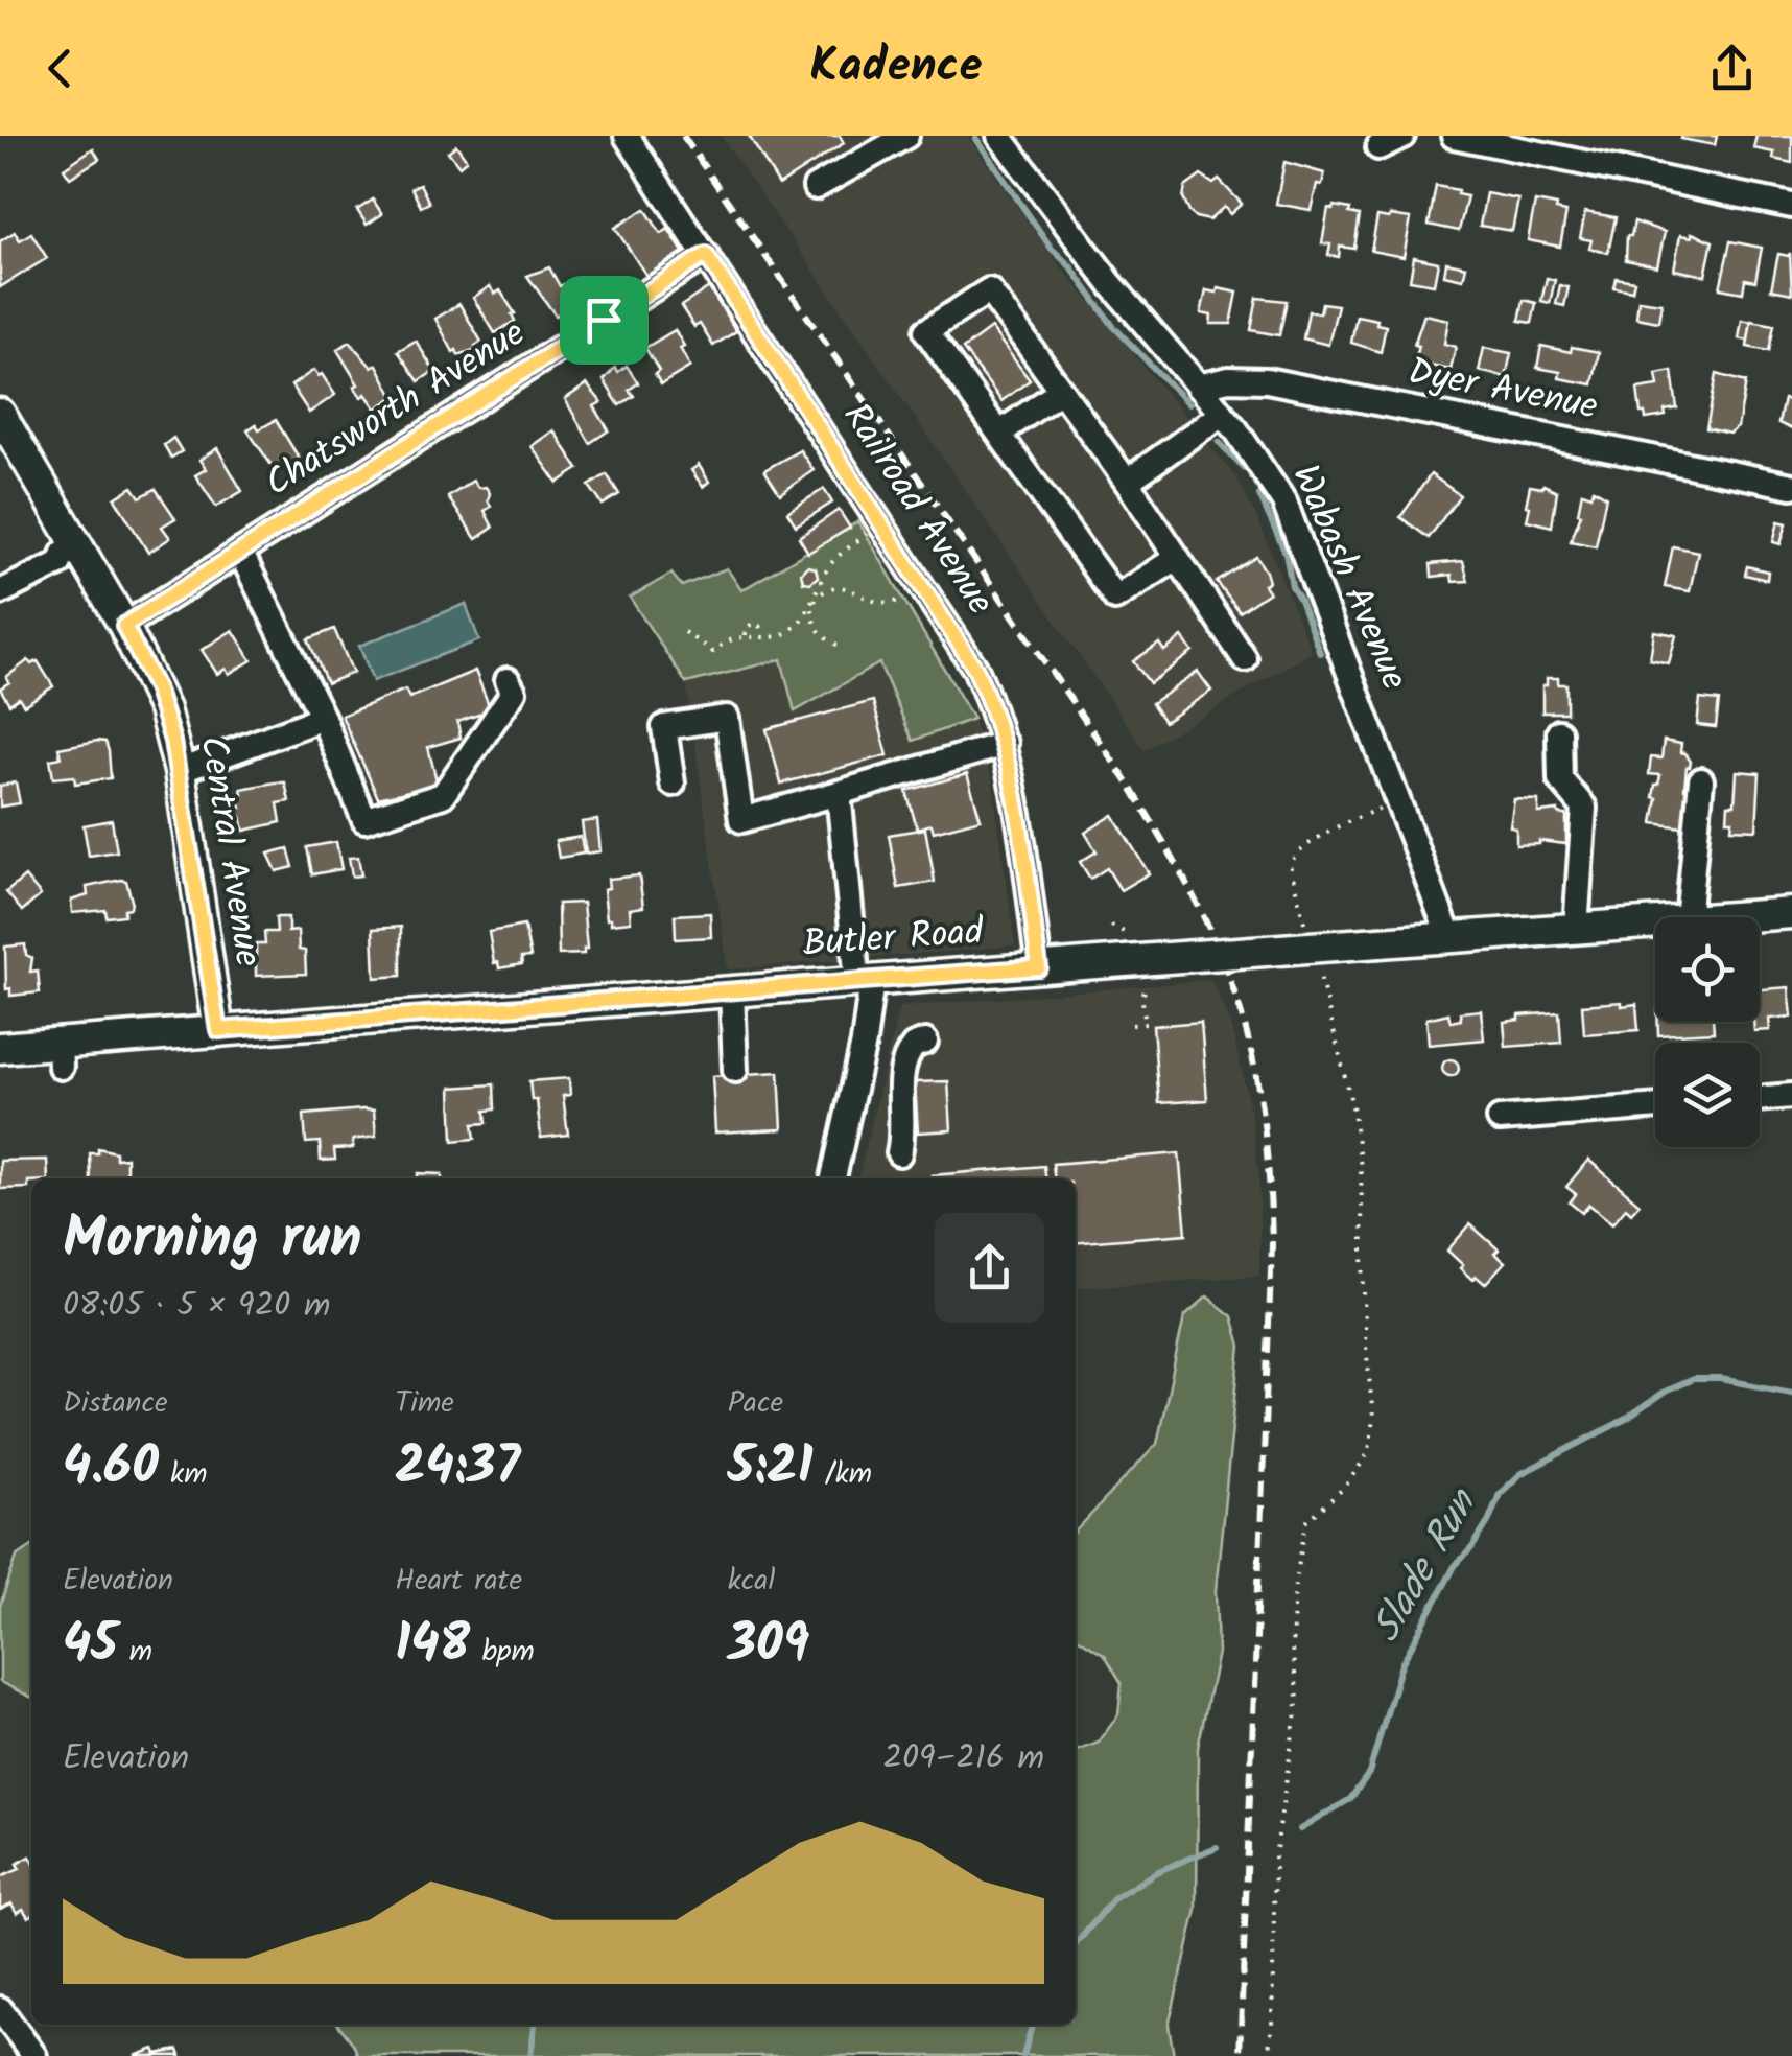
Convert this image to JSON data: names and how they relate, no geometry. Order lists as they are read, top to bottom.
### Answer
{
  "streets": {
    "main road": ["Central Avenue", "Butler Road"],
    "street": [
      "Dyer Avenue",
      "Chatsworth Avenue",
      "Railroad Avenue",
      "Wabash Avenue"
    ]
  },
  "crossings": [
    ["Dyer Avenue", "Wabash Avenue"],
    ["Chatsworth Avenue", "Railroad Avenue"],
    ["Chatsworth Avenue", "Central Avenue"],
    ["Railroad Avenue", "Butler Road"],
    ["Wabash Avenue", "Butler Road"],
    ["Central Avenue", "Butler Road"]
  ],
  "water": ["Slade Run"],
  "page": {
    "header": "Kadence",
    "heading": ["Morning run", "08:05 · 5 × 920 m"],
    "stats": [
      ["Distance", "4.60 km"],
      ["Time", "24:37"],
      ["Pace", "5:21 /km"],
      ["Elevation", "45 m"],
      ["Heart rate", "148 bpm"],
      ["kcal", "309"]
    ],
    "chart": ["Elevation", "209–216 m"]
  }
}
